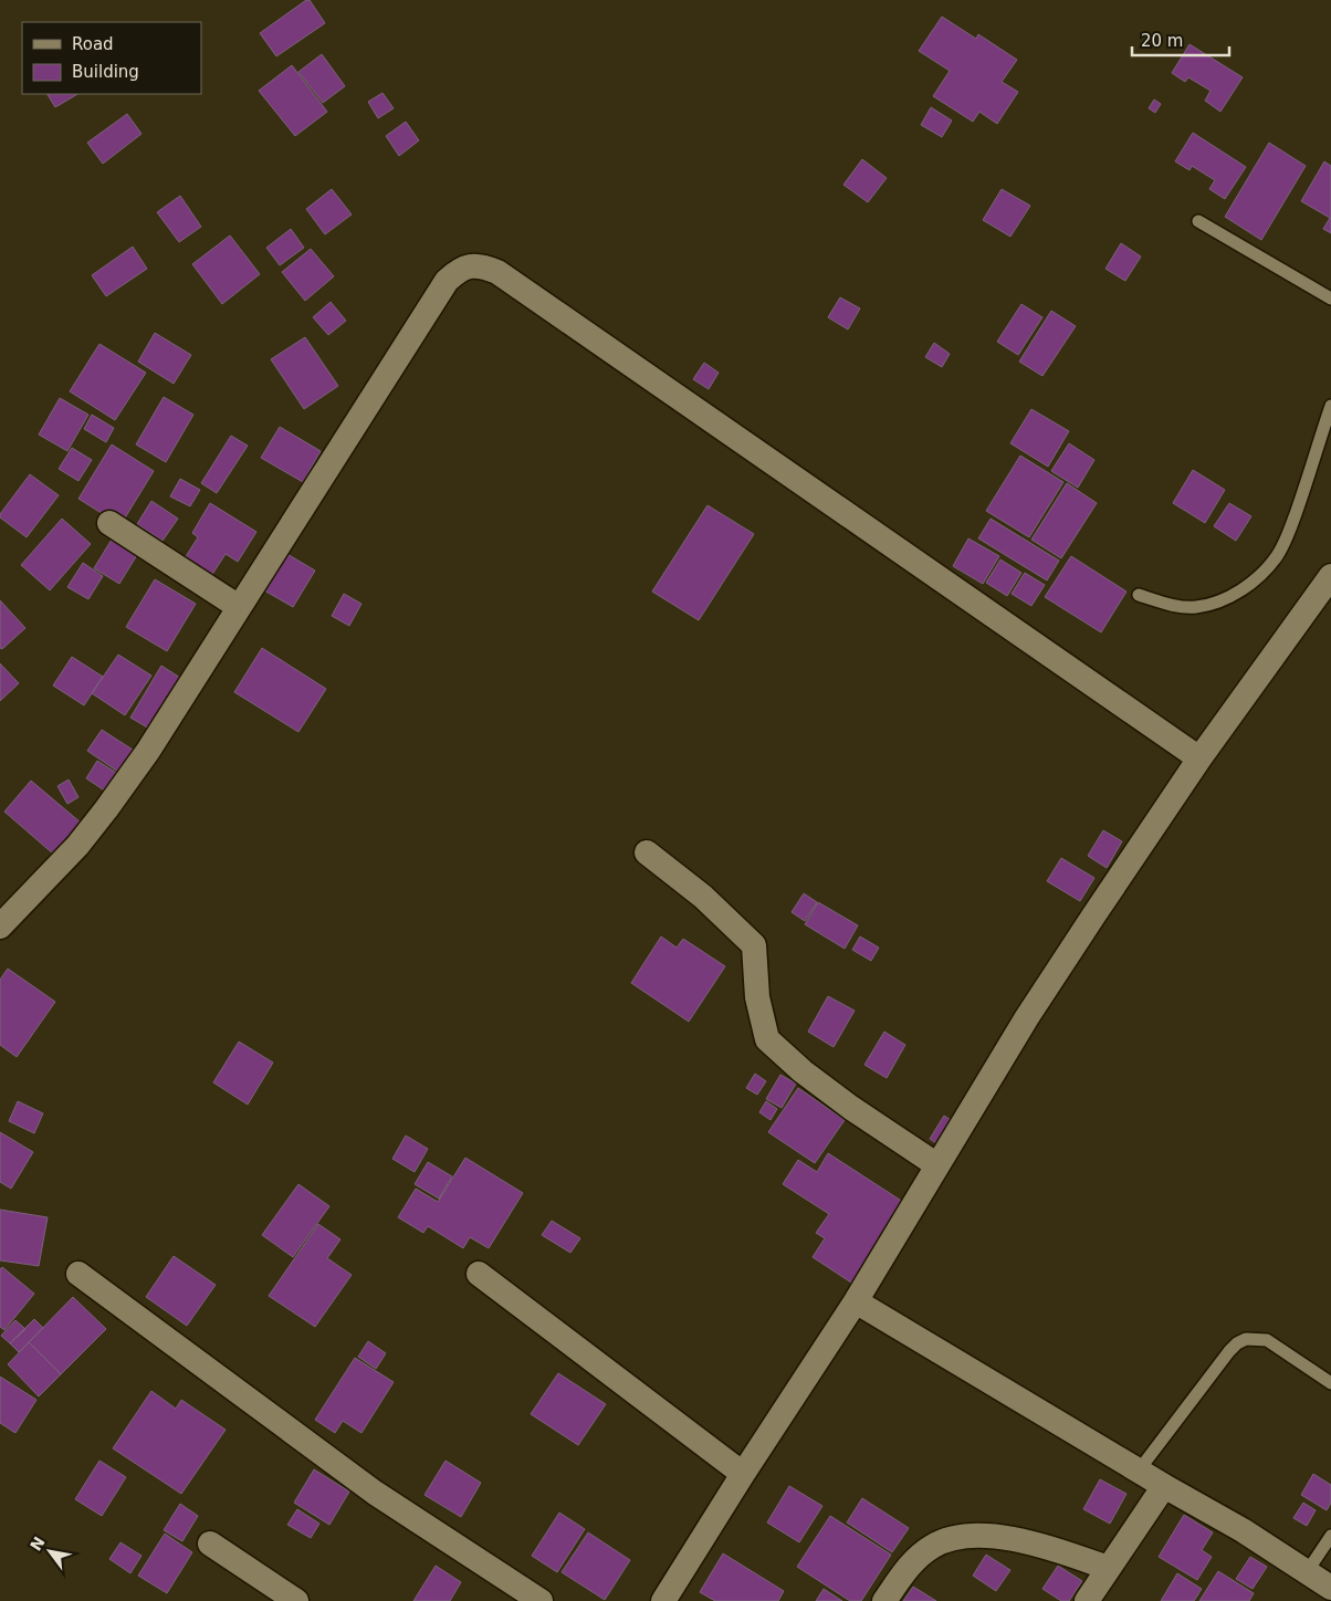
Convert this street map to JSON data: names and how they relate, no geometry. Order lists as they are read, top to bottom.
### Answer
{
  "legend": ["Road", "Building"],
  "scale_bar": "20 m",
  "north": "top left"
}
